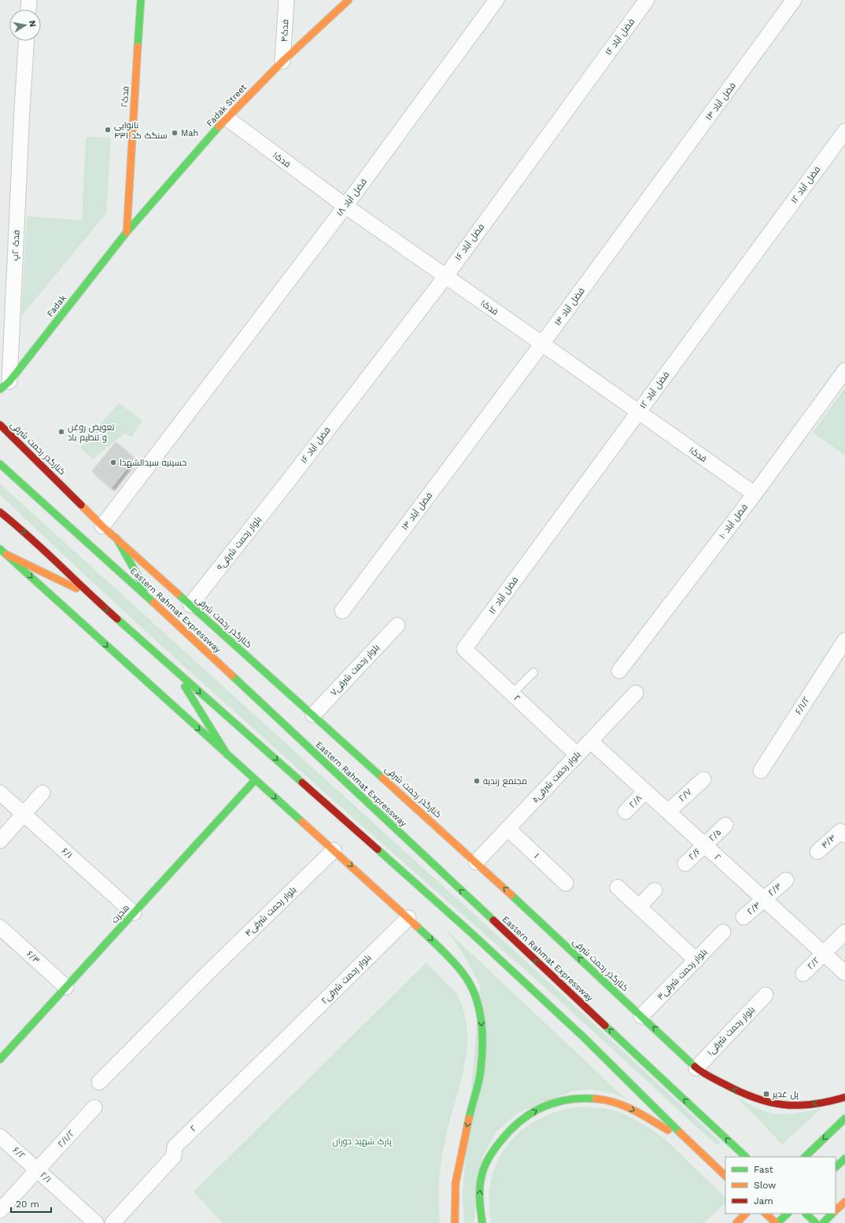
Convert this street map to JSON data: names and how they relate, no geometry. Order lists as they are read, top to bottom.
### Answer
{
  "streets": {
    "main road": [
      "فدک۲",
      "Fadak Street",
      "Fadak",
      "کنارگذر رحمت شرقی",
      "Eastern Rahmat Expressway",
      "هجرت"
    ],
    "street": [
      "فدک۴",
      "فضل آباد ۱۶",
      "فضل آباد ۱۴",
      "فدک۱",
      "فضل آباد ۱۲",
      "فضل آباد ۱۸",
      "فدک ۲پ",
      "فضل آباد ۱۰",
      "بلوار رحمت شرقی۹",
      "بلوار رحمت شرقی۷",
      "۲",
      "۶/۱/۲",
      "۵بلوار رحمت شرقی",
      "۲/۷",
      "۲/۸",
      "۲/۵",
      "۴/۴",
      "۶/۱",
      "۲/۶",
      "۱",
      "۲/۳",
      "۲/۴",
      "بلوار رحمت شرقی۴",
      "۶/۳",
      "۲/۲",
      "بلوار رحمت شرقی۳",
      "بلوار رحمت شرقی۲",
      "بلوار رحمت شرقی۱",
      "۲/۱/۲",
      "۶/۲",
      "۲/۱"
    ]
  },
  "crossings": [
    ["فدک۴", "Fadak Street"],
    ["فضل آباد ۱۶", "فدک۱"],
    ["فضل آباد ۱۶", "بلوار رحمت شرقی۹"],
    ["فدک۲", "Fadak Street"],
    ["فدک۲", "Fadak"],
    ["فضل آباد ۱۴", "فدک۱"],
    ["Fadak Street", "فدک۱"],
    ["Fadak Street", "Fadak"],
    ["فدک۱", "فضل آباد ۱۲"],
    ["فدک۱", "فضل آباد ۱۸"],
    ["فدک۱", "فضل آباد ۱۰"],
    ["فضل آباد ۱۲", "۲"],
    ["فضل آباد ۱۸", "کنارگذر رحمت شرقی"],
    ["فدک ۲پ", "Fadak"],
    ["کنارگذر رحمت شرقی", "بلوار رحمت شرقی۹"],
    ["کنارگذر رحمت شرقی", "بلوار رحمت شرقی۷"],
    ["کنارگذر رحمت شرقی", "۵بلوار رحمت شرقی"],
    ["کنارگذر رحمت شرقی", "بلوار رحمت شرقی۳"],
    ["کنارگذر رحمت شرقی", "بلوار رحمت شرقی۱"],
    ["۲", "۵بلوار رحمت شرقی"],
    ["۲", "۲/۷"],
    ["۲", "۲/۸"],
    ["۲", "۲/۵"],
    ["۲", "۲/۶"],
    ["۲", "۲/۳"],
    ["۲", "۲/۴"],
    ["۲", "۲/۲"],
    ["۲", "بلوار رحمت شرقی۲"],
    ["۵بلوار رحمت شرقی", "۱"],
    ["۲/۵", "۲/۶"],
    ["۶/۱", "هجرت"],
    ["۲/۳", "۲/۴"],
    ["هجرت", "۶/۳"],
    ["۲/۱/۲", "۶/۲"],
    ["۲/۱/۲", "۲/۱"],
    ["۶/۲", "۲/۱"]
  ],
  "parks": ["پارک شهید دوران"],
  "places": {
    "other": [
      "نانوایی سنگک کد ۴۳۱",
      "Mah",
      "تعویض روغن و تنظیم باد",
      "حسینیه سیدالشهدا",
      "مجتمع زندیه"
    ],
    "transit": ["پل غدیر"]
  },
  "legend": ["Fast", "Slow", "Jam"],
  "scale_bar": "20 m",
  "north": "right"
}
